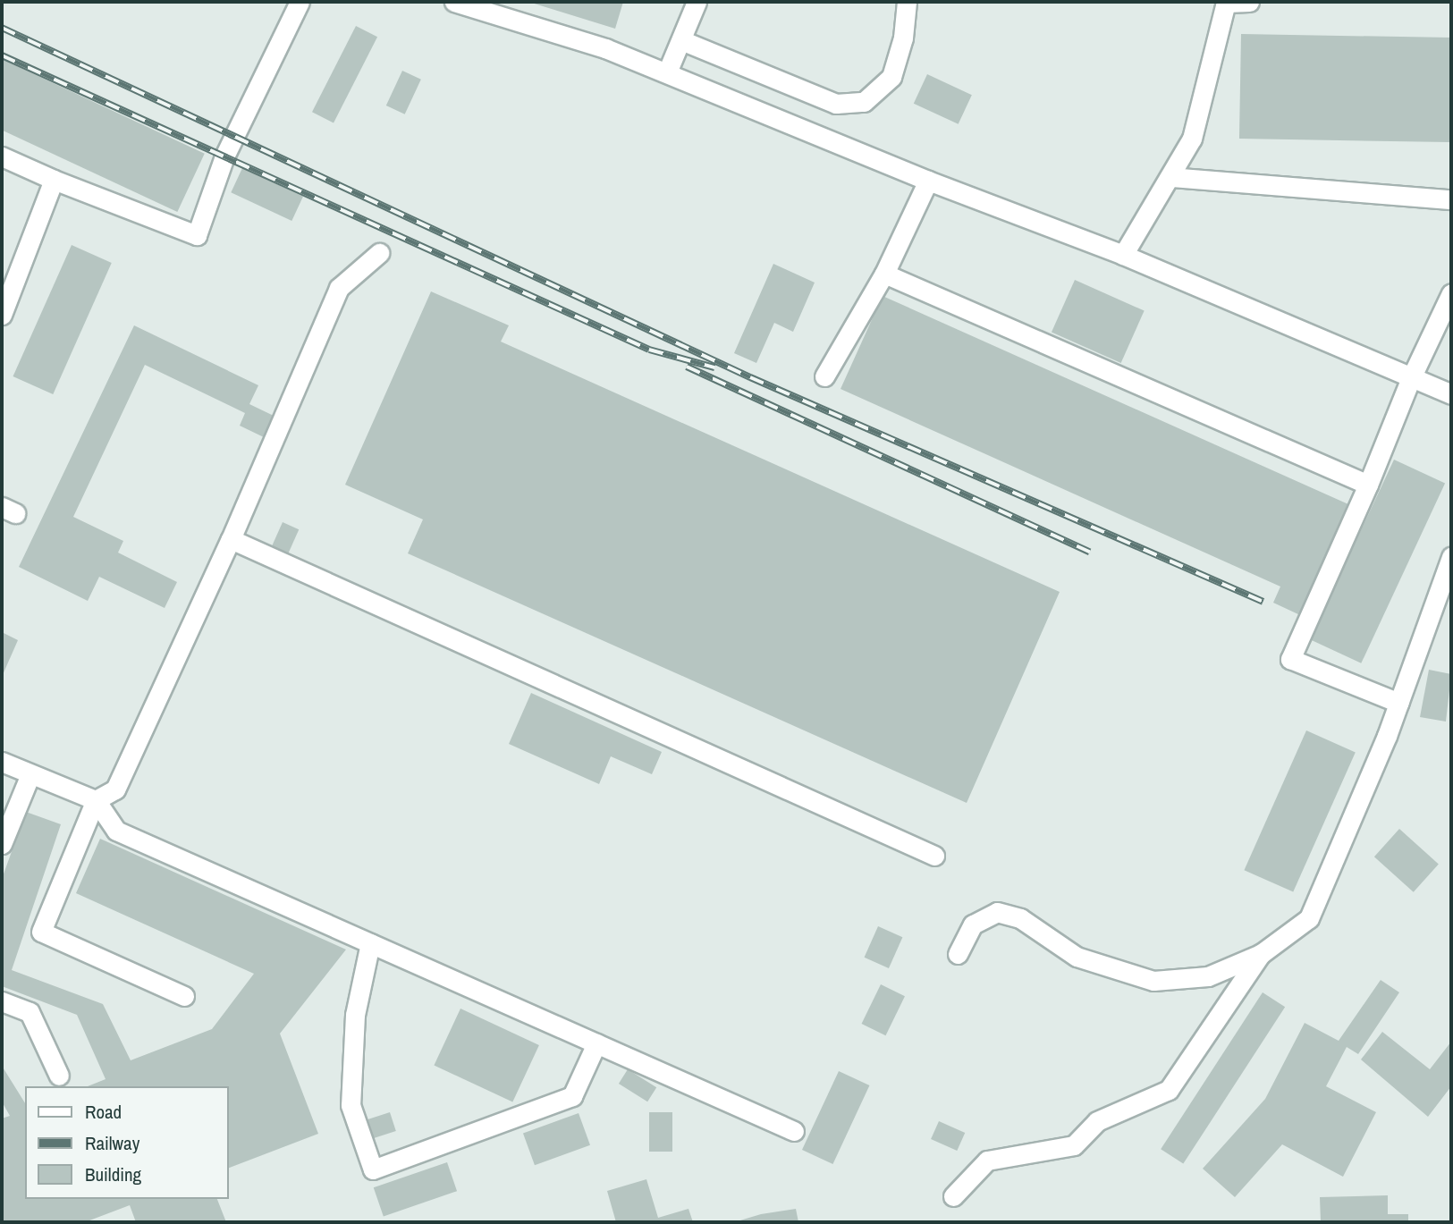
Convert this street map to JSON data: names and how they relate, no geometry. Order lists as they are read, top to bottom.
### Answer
{
  "legend": ["Road", "Railway", "Building"]
}
